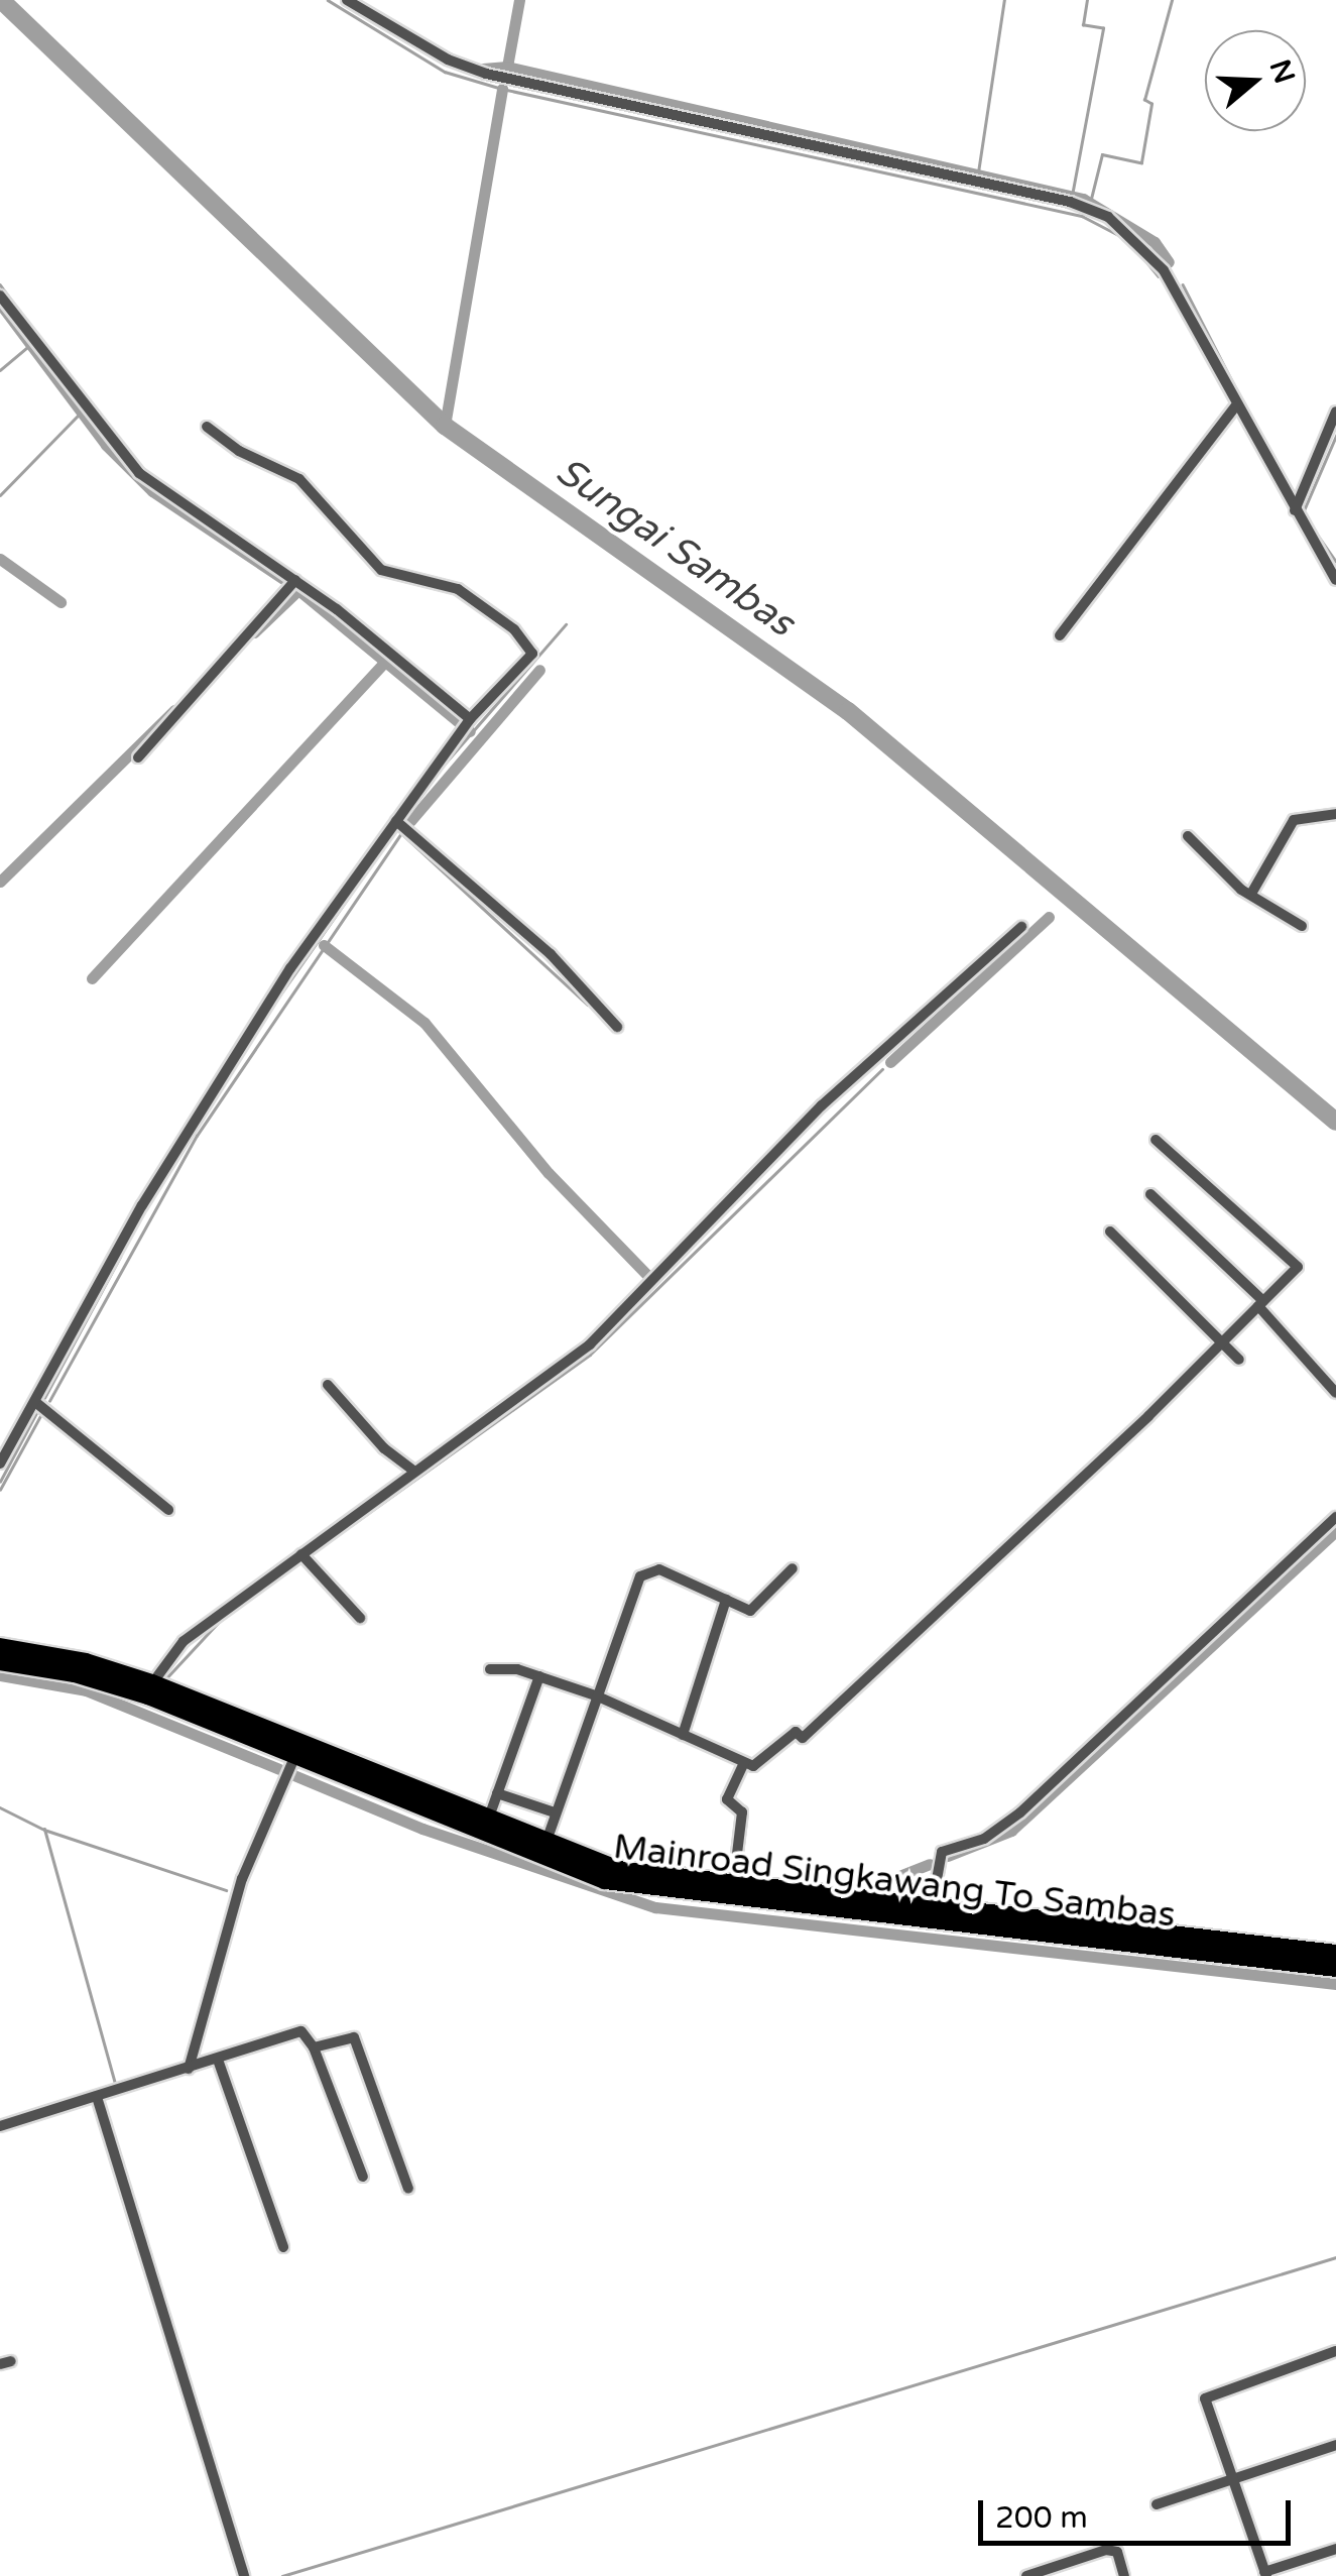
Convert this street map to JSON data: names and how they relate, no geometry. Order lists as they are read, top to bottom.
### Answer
{
  "streets": {
    "highway": ["Mainroad Singkawang To Sambas"]
  },
  "water": ["Sungai Sambas"],
  "scale_bar": "200 m",
  "north": "right"
}
